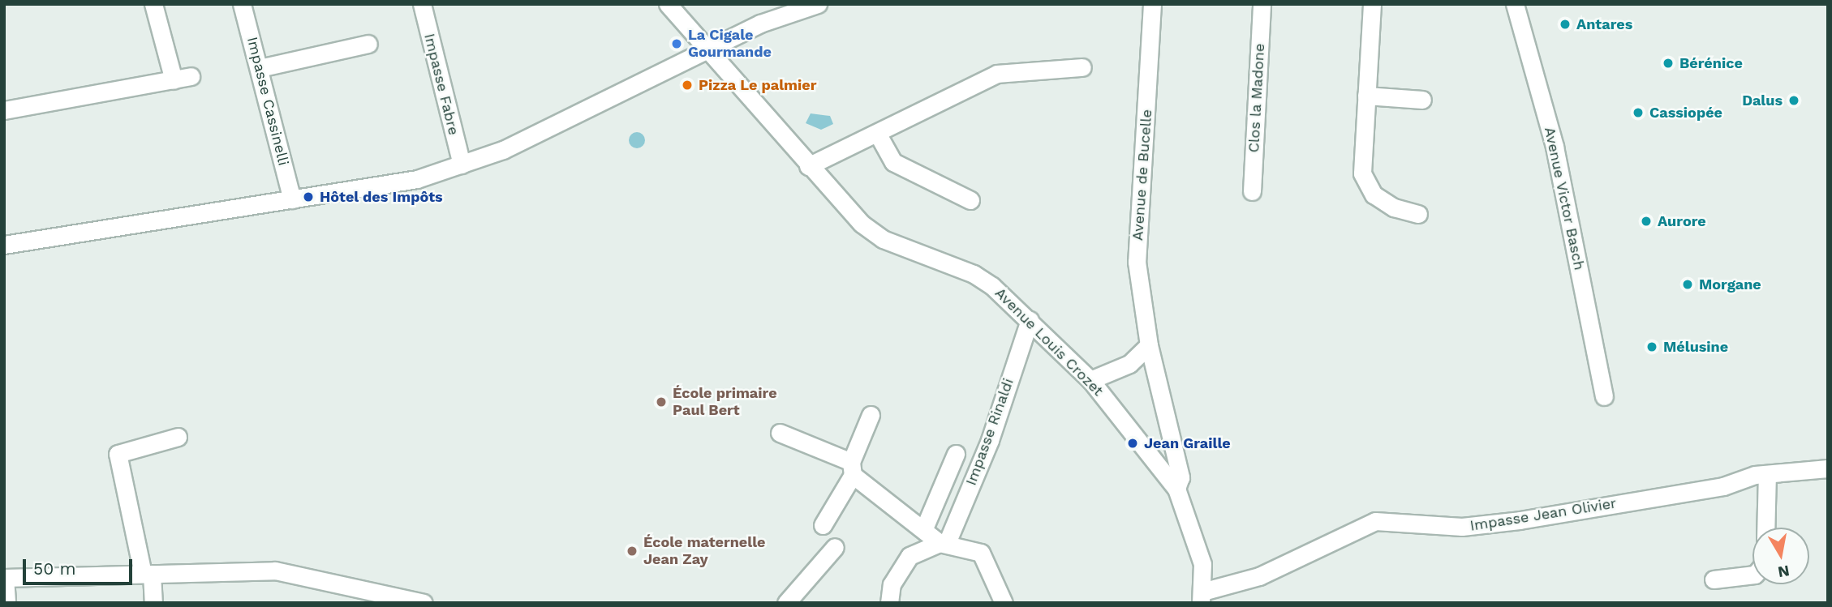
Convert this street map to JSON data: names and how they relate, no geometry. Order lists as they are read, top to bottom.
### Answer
{
  "streets": {
    "street": [
      "Impasse Fabre",
      "Clos la Madone",
      "Impasse Cassinelli",
      "Avenue de Bucelle",
      "Avenue Victor Basch",
      "Avenue Louis Crozet",
      "Impasse Rinaldi",
      "Impasse Jean Olivier"
    ]
  },
  "crossings": [
    ["Avenue de Bucelle", "Avenue Louis Crozet"],
    ["Avenue Louis Crozet", "Impasse Rinaldi"],
    ["Avenue Louis Crozet", "Impasse Jean Olivier"]
  ],
  "places": [
    "Antares",
    "La Cigale Gourmande",
    "Bérénice",
    "Pizza Le palmier",
    "Dalus",
    "Cassiopée",
    "Hôtel des Impôts",
    "Aurore",
    "Morgane",
    "Mélusine",
    "École primaire Paul Bert",
    "Jean Graille",
    "École maternelle Jean Zay"
  ],
  "scale_bar": "50 m",
  "north": "bottom"
}
